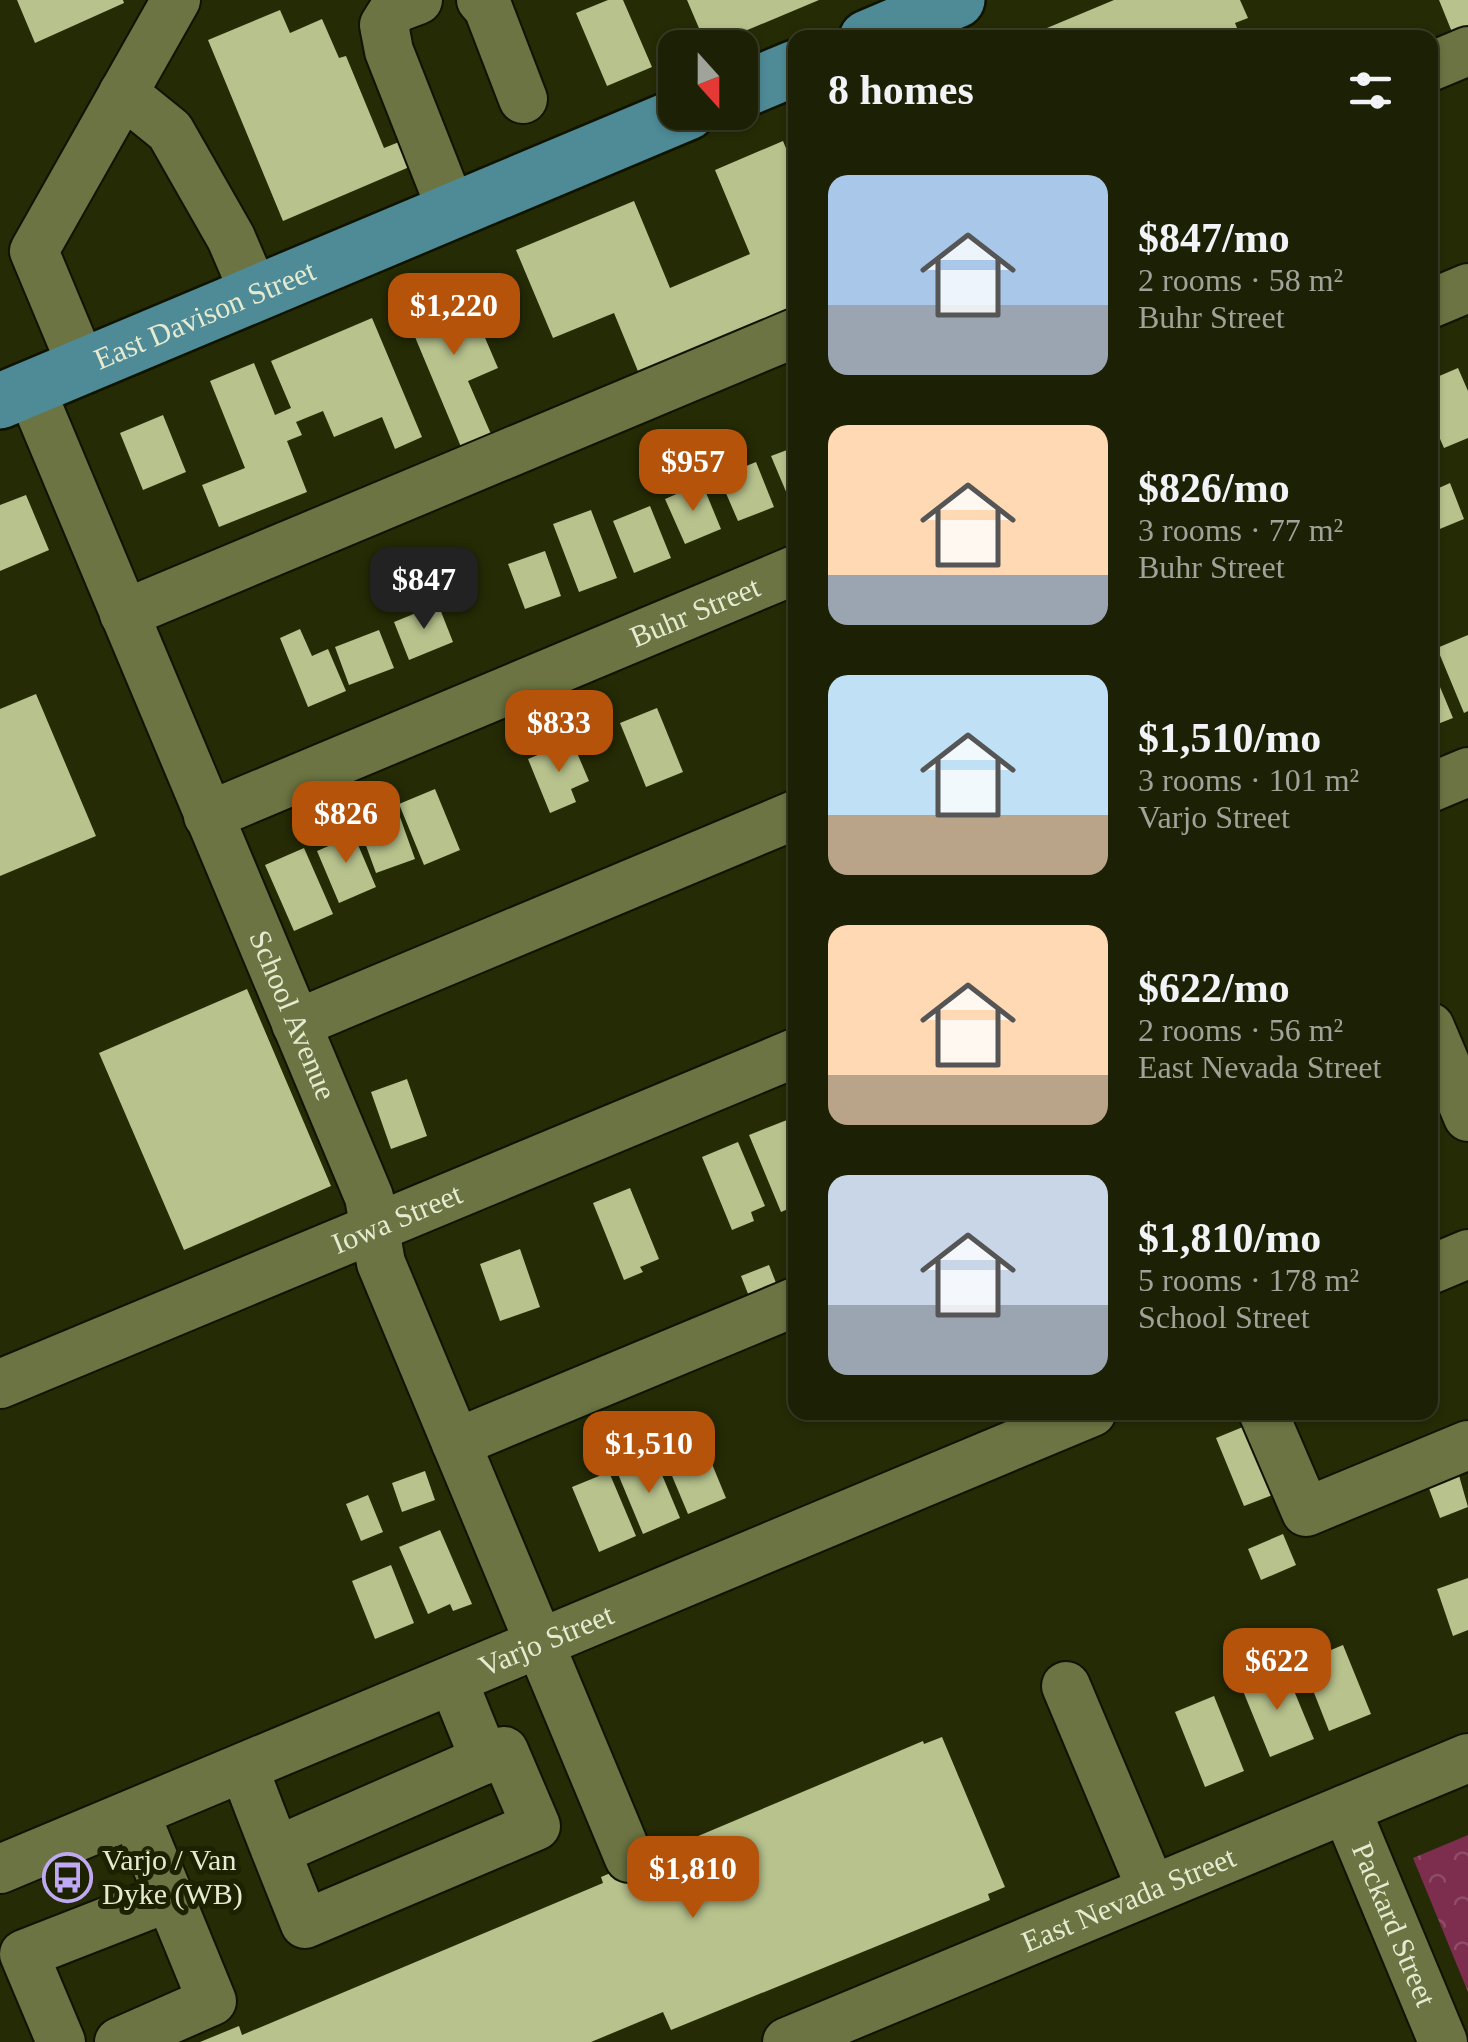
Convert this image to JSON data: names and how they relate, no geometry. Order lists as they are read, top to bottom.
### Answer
{
  "streets": {
    "main road": ["East Davison Street"],
    "street": [
      "Buhr Street",
      "School Avenue",
      "Iowa Street",
      "Varjo Street",
      "East Nevada Street",
      "Packard Street"
    ]
  },
  "crossings": [
    ["East Davison Street", "School Avenue"],
    ["Buhr Street", "School Avenue"],
    ["School Avenue", "Iowa Street"],
    ["School Avenue", "Varjo Street"],
    ["East Nevada Street", "Packard Street"]
  ],
  "places": {
    "bus stop": ["Varjo / Van Dyke (WB)"]
  },
  "north": "bottom",
  "page": {
    "heading": "8 homes",
    "list": [
      {
        "name": "$847/mo",
        "note": "2 rooms · 58 m² · Buhr Street"
      },
      {
        "name": "$826/mo",
        "note": "3 rooms · 77 m² · Buhr Street"
      },
      {
        "name": "$1,510/mo",
        "note": "3 rooms · 101 m² · Varjo Street"
      },
      {
        "name": "$622/mo",
        "note": "2 rooms · 56 m² · East Nevada Street"
      },
      {
        "name": "$1,810/mo",
        "note": "5 rooms · 178 m² · School Street"
      }
    ],
    "price": [
      "$1,220",
      "$957",
      "$847",
      "$833",
      "$826",
      "$1,510",
      "$622",
      "$1,810"
    ]
  }
}
